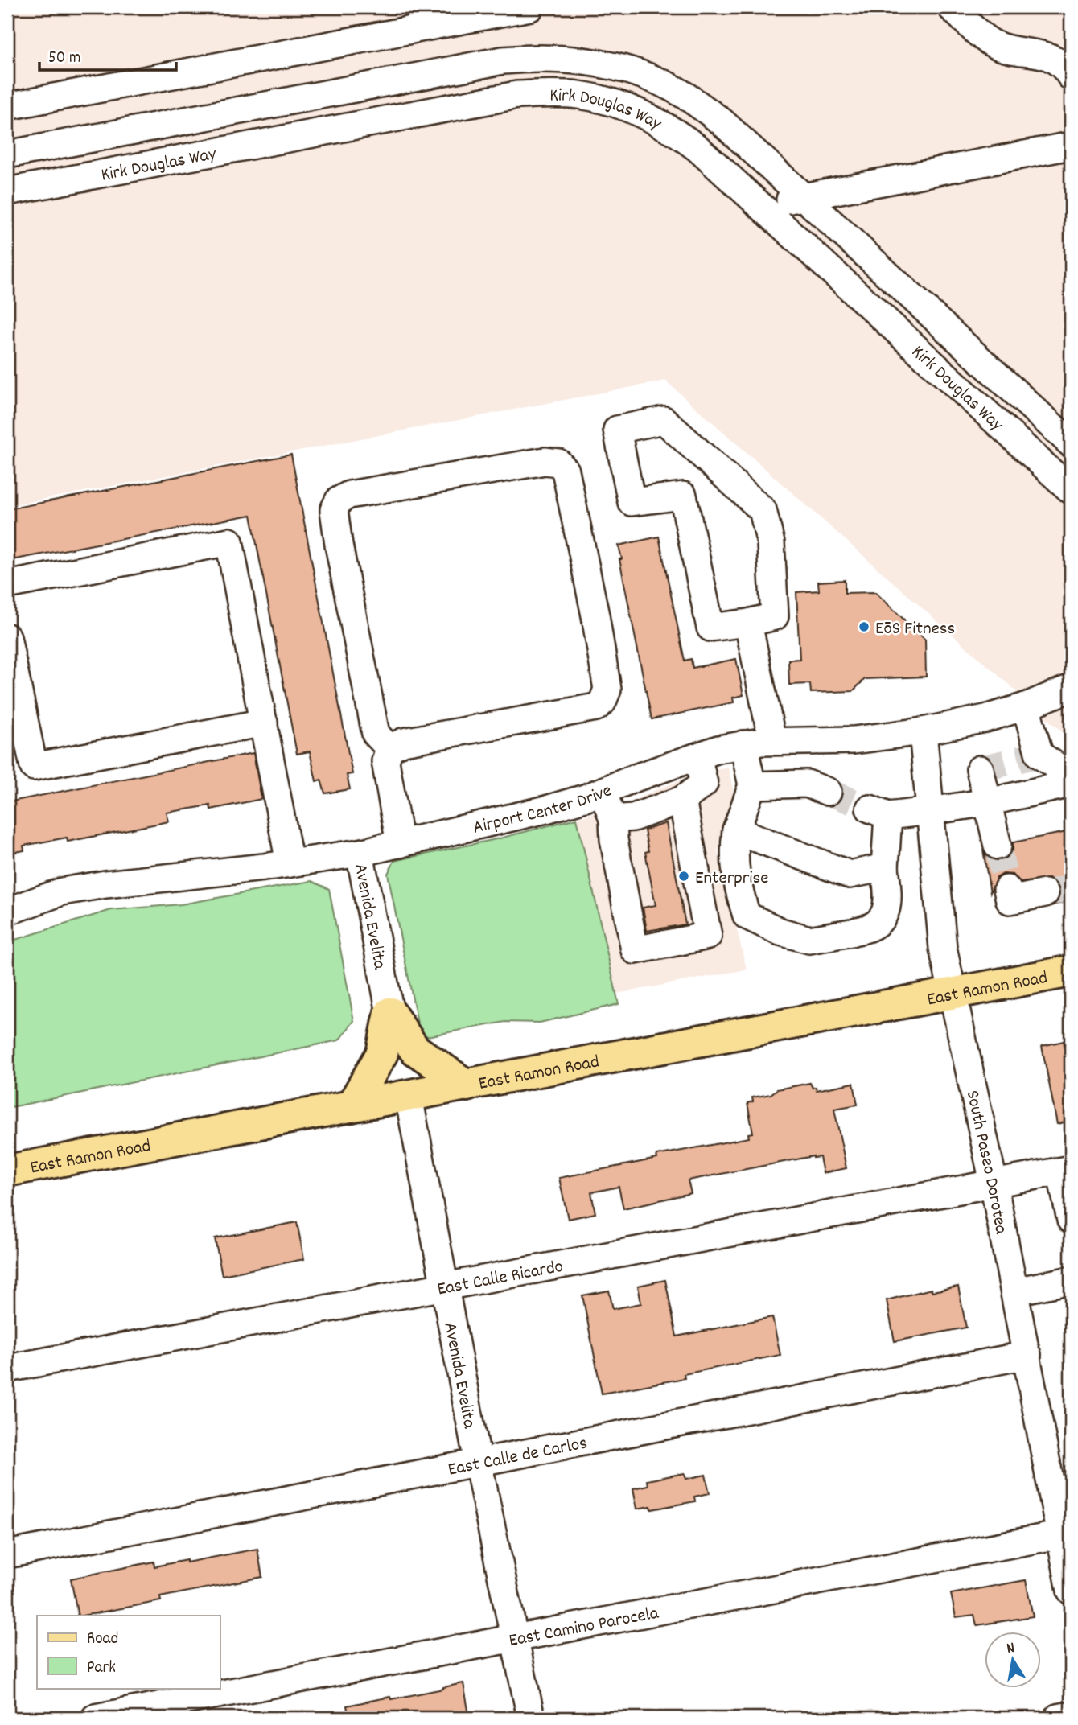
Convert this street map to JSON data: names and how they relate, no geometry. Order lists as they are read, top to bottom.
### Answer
{
  "streets": {
    "main road": ["East Ramon Road"],
    "street": [
      "Kirk Douglas Way",
      "Airport Center Drive",
      "Avenida Evelita",
      "South Paseo Dorotea",
      "East Calle Ricardo",
      "East Calle de Carlos",
      "East Camino Parocela"
    ]
  },
  "crossings": [
    ["Airport Center Drive", "Avenida Evelita"],
    ["Airport Center Drive", "South Paseo Dorotea"],
    ["Avenida Evelita", "East Ramon Road"],
    ["Avenida Evelita", "East Calle Ricardo"],
    ["Avenida Evelita", "East Calle de Carlos"],
    ["Avenida Evelita", "East Camino Parocela"],
    ["East Ramon Road", "South Paseo Dorotea"],
    ["South Paseo Dorotea", "East Calle Ricardo"],
    ["South Paseo Dorotea", "East Calle de Carlos"],
    ["South Paseo Dorotea", "East Camino Parocela"]
  ],
  "places": ["EōS Fitness", "Enterprise"],
  "legend": ["Road", "Park"],
  "scale_bar": "50 m",
  "north": "top"
}
